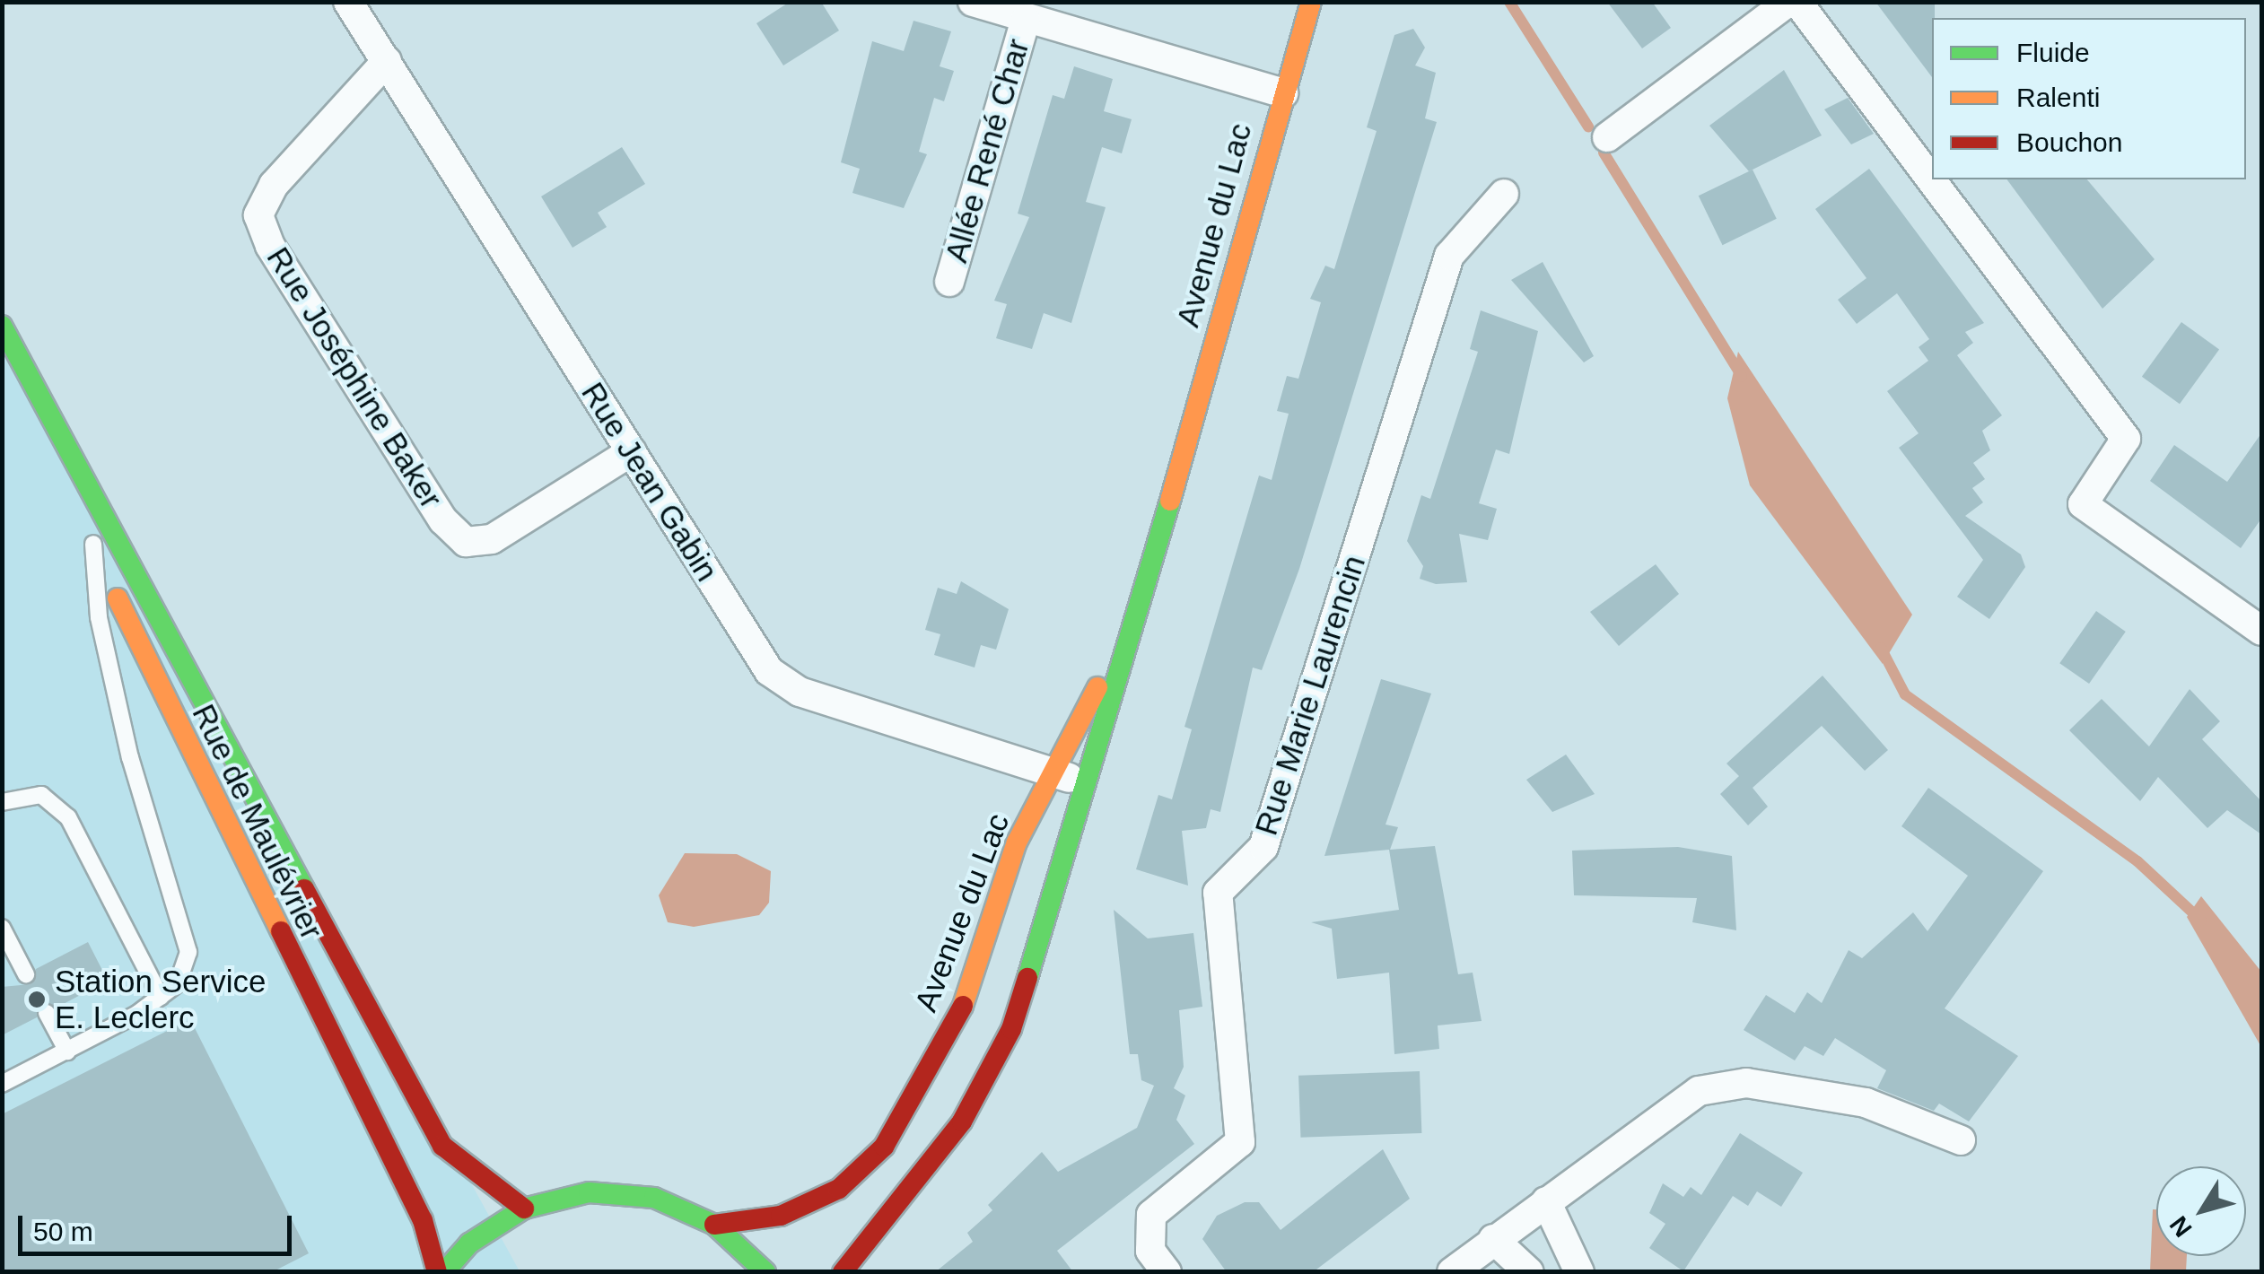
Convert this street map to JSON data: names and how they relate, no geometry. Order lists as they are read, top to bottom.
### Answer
{
  "streets": {
    "main road": ["Avenue du Lac", "Rue de Maulévrier"],
    "street": [
      "Allée René Char",
      "Rue Joséphine Baker",
      "Rue Jean Gabin",
      "Rue Marie Laurencin"
    ]
  },
  "crossings": [
    ["Avenue du Lac", "Rue Jean Gabin"],
    ["Rue Joséphine Baker", "Rue Jean Gabin"]
  ],
  "places": ["Station Service E. Leclerc"],
  "legend": ["Fluide", "Ralenti", "Bouchon"],
  "scale_bar": "50 m",
  "north": "bottom left"
}
